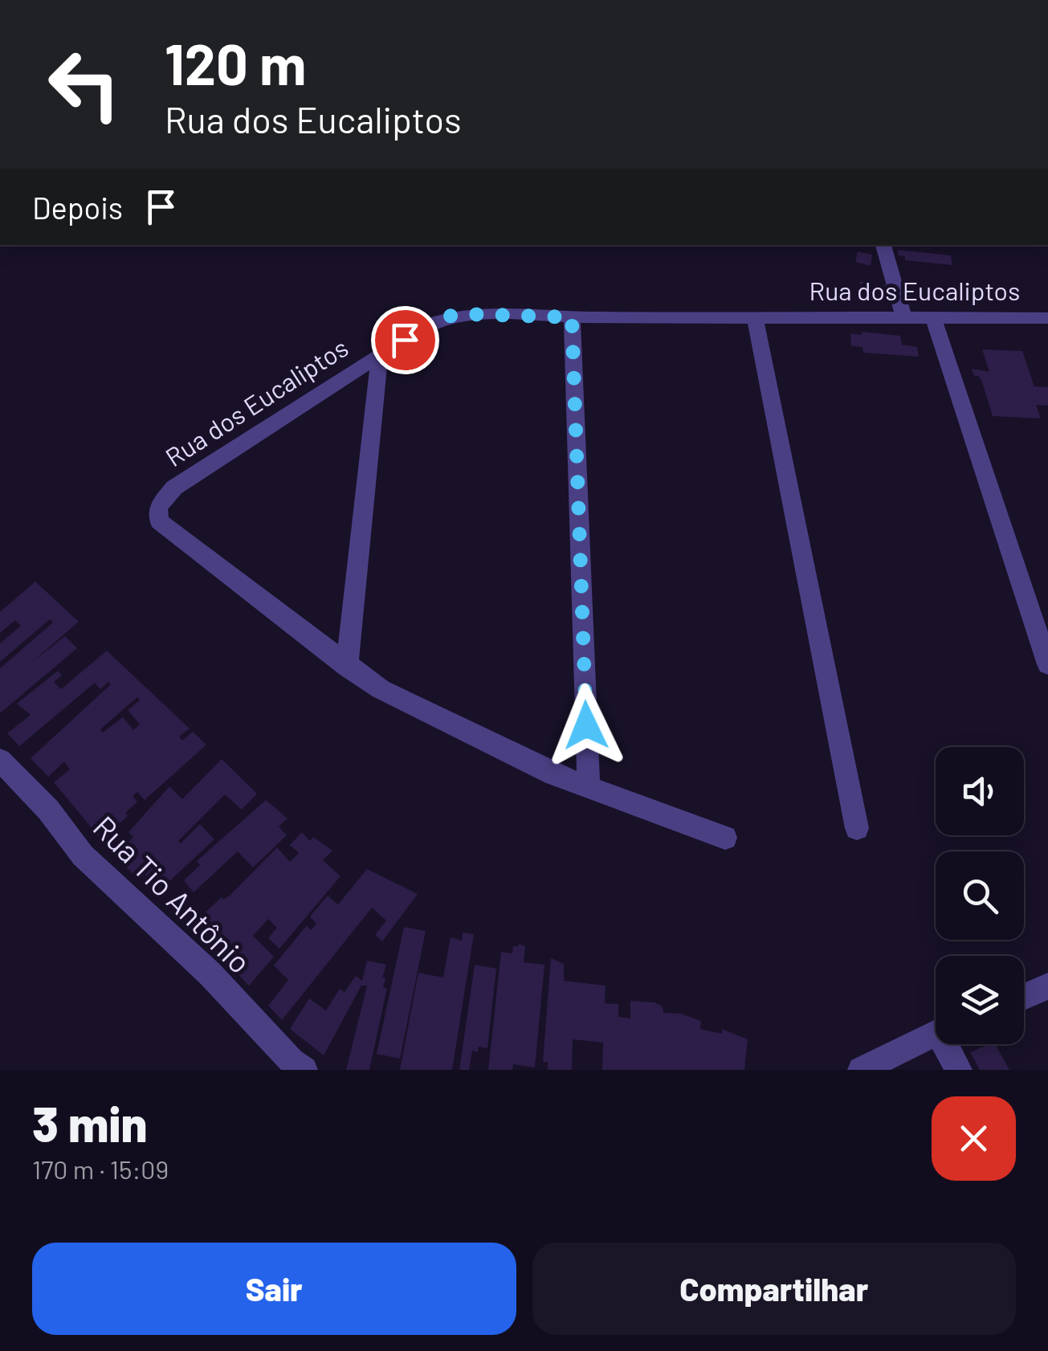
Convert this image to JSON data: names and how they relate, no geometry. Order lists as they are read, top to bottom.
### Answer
{
  "streets": {
    "street": ["Rua dos Eucaliptos", "Rua Tio Antônio"]
  },
  "page": {
    "turn": ["120 m", "Rua dos Eucaliptos"],
    "then": "Depois",
    "heading": ["3 min", "170 m · 15:09"],
    "buttons": ["Sair", "Compartilhar"]
  }
}
